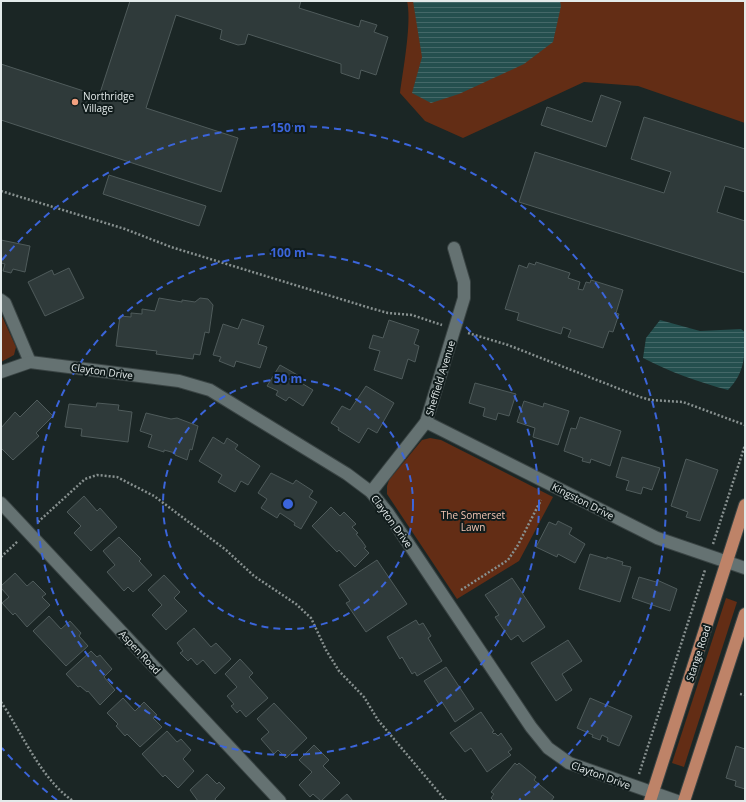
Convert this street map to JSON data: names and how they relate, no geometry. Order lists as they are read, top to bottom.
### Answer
{
  "streets": {
    "main road": ["Stange Road"],
    "street": [
      "Clayton Drive",
      "Sheffield Avenue",
      "Kingston Drive",
      "Aspen Road"
    ]
  },
  "crossings": [
    ["Clayton Drive", "Sheffield Avenue"],
    ["Clayton Drive", "Stange Road"],
    ["Sheffield Avenue", "Kingston Drive"],
    ["Kingston Drive", "Stange Road"]
  ],
  "parks": ["The Somerset Lawn"],
  "places": ["Northridge Village"],
  "rings": ["150 m", "100 m", "50 m"]
}
